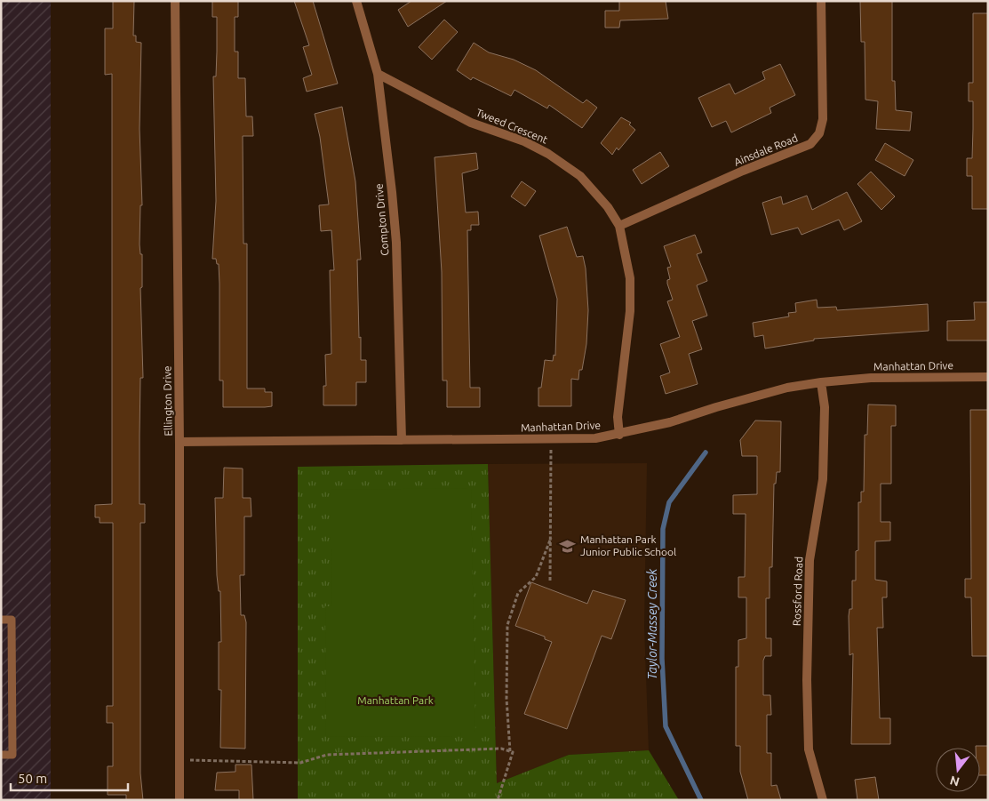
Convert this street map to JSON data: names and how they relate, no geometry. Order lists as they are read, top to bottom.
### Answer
{
  "streets": {
    "street": [
      "Tweed Crescent",
      "Ainsdale Road",
      "Compton Drive",
      "Manhattan Drive",
      "Ellington Drive",
      "Rossford Road"
    ]
  },
  "crossings": [
    ["Tweed Crescent", "Ainsdale Road"],
    ["Tweed Crescent", "Compton Drive"],
    ["Tweed Crescent", "Manhattan Drive"],
    ["Compton Drive", "Manhattan Drive"],
    ["Manhattan Drive", "Ellington Drive"],
    ["Manhattan Drive", "Rossford Road"]
  ],
  "water": ["Taylor-Massey Creek"],
  "parks": ["Manhattan Park"],
  "places": {
    "school or university": ["Manhattan Park Junior Public School"]
  },
  "scale_bar": "50 m",
  "north": "bottom"
}
